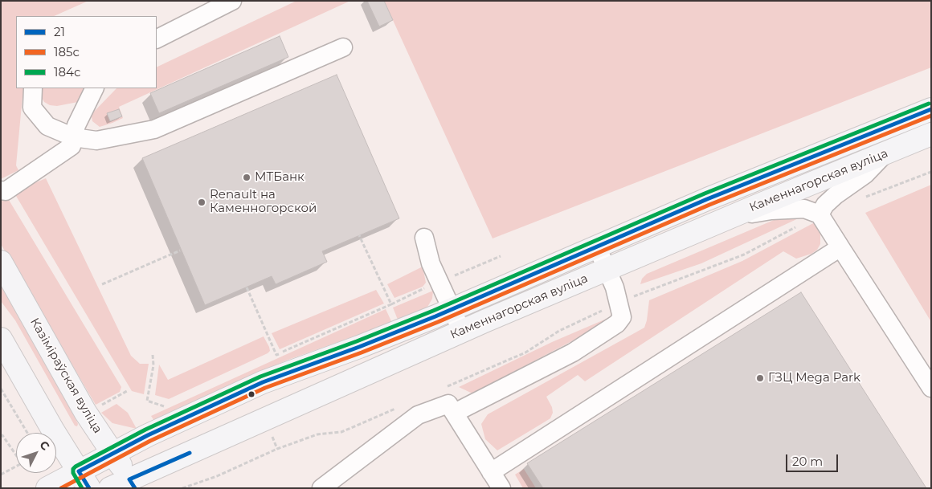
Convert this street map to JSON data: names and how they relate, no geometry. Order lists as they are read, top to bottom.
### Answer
{
  "streets": {
    "main road": ["Каменнагорская вуліца", "Казіміраўская вуліца"]
  },
  "crossings": [
    ["Каменнагорская вуліца", "Казіміраўская вуліца"]
  ],
  "places": ["МТБанк", "Renault на Каменногорской", "ГЗЦ Mega Park"],
  "lines": ["transit line 184с", "transit line 21", "transit line 185с"],
  "legend": ["21", "185с", "184с"],
  "scale_bar": "20 m",
  "north": "top right"
}
